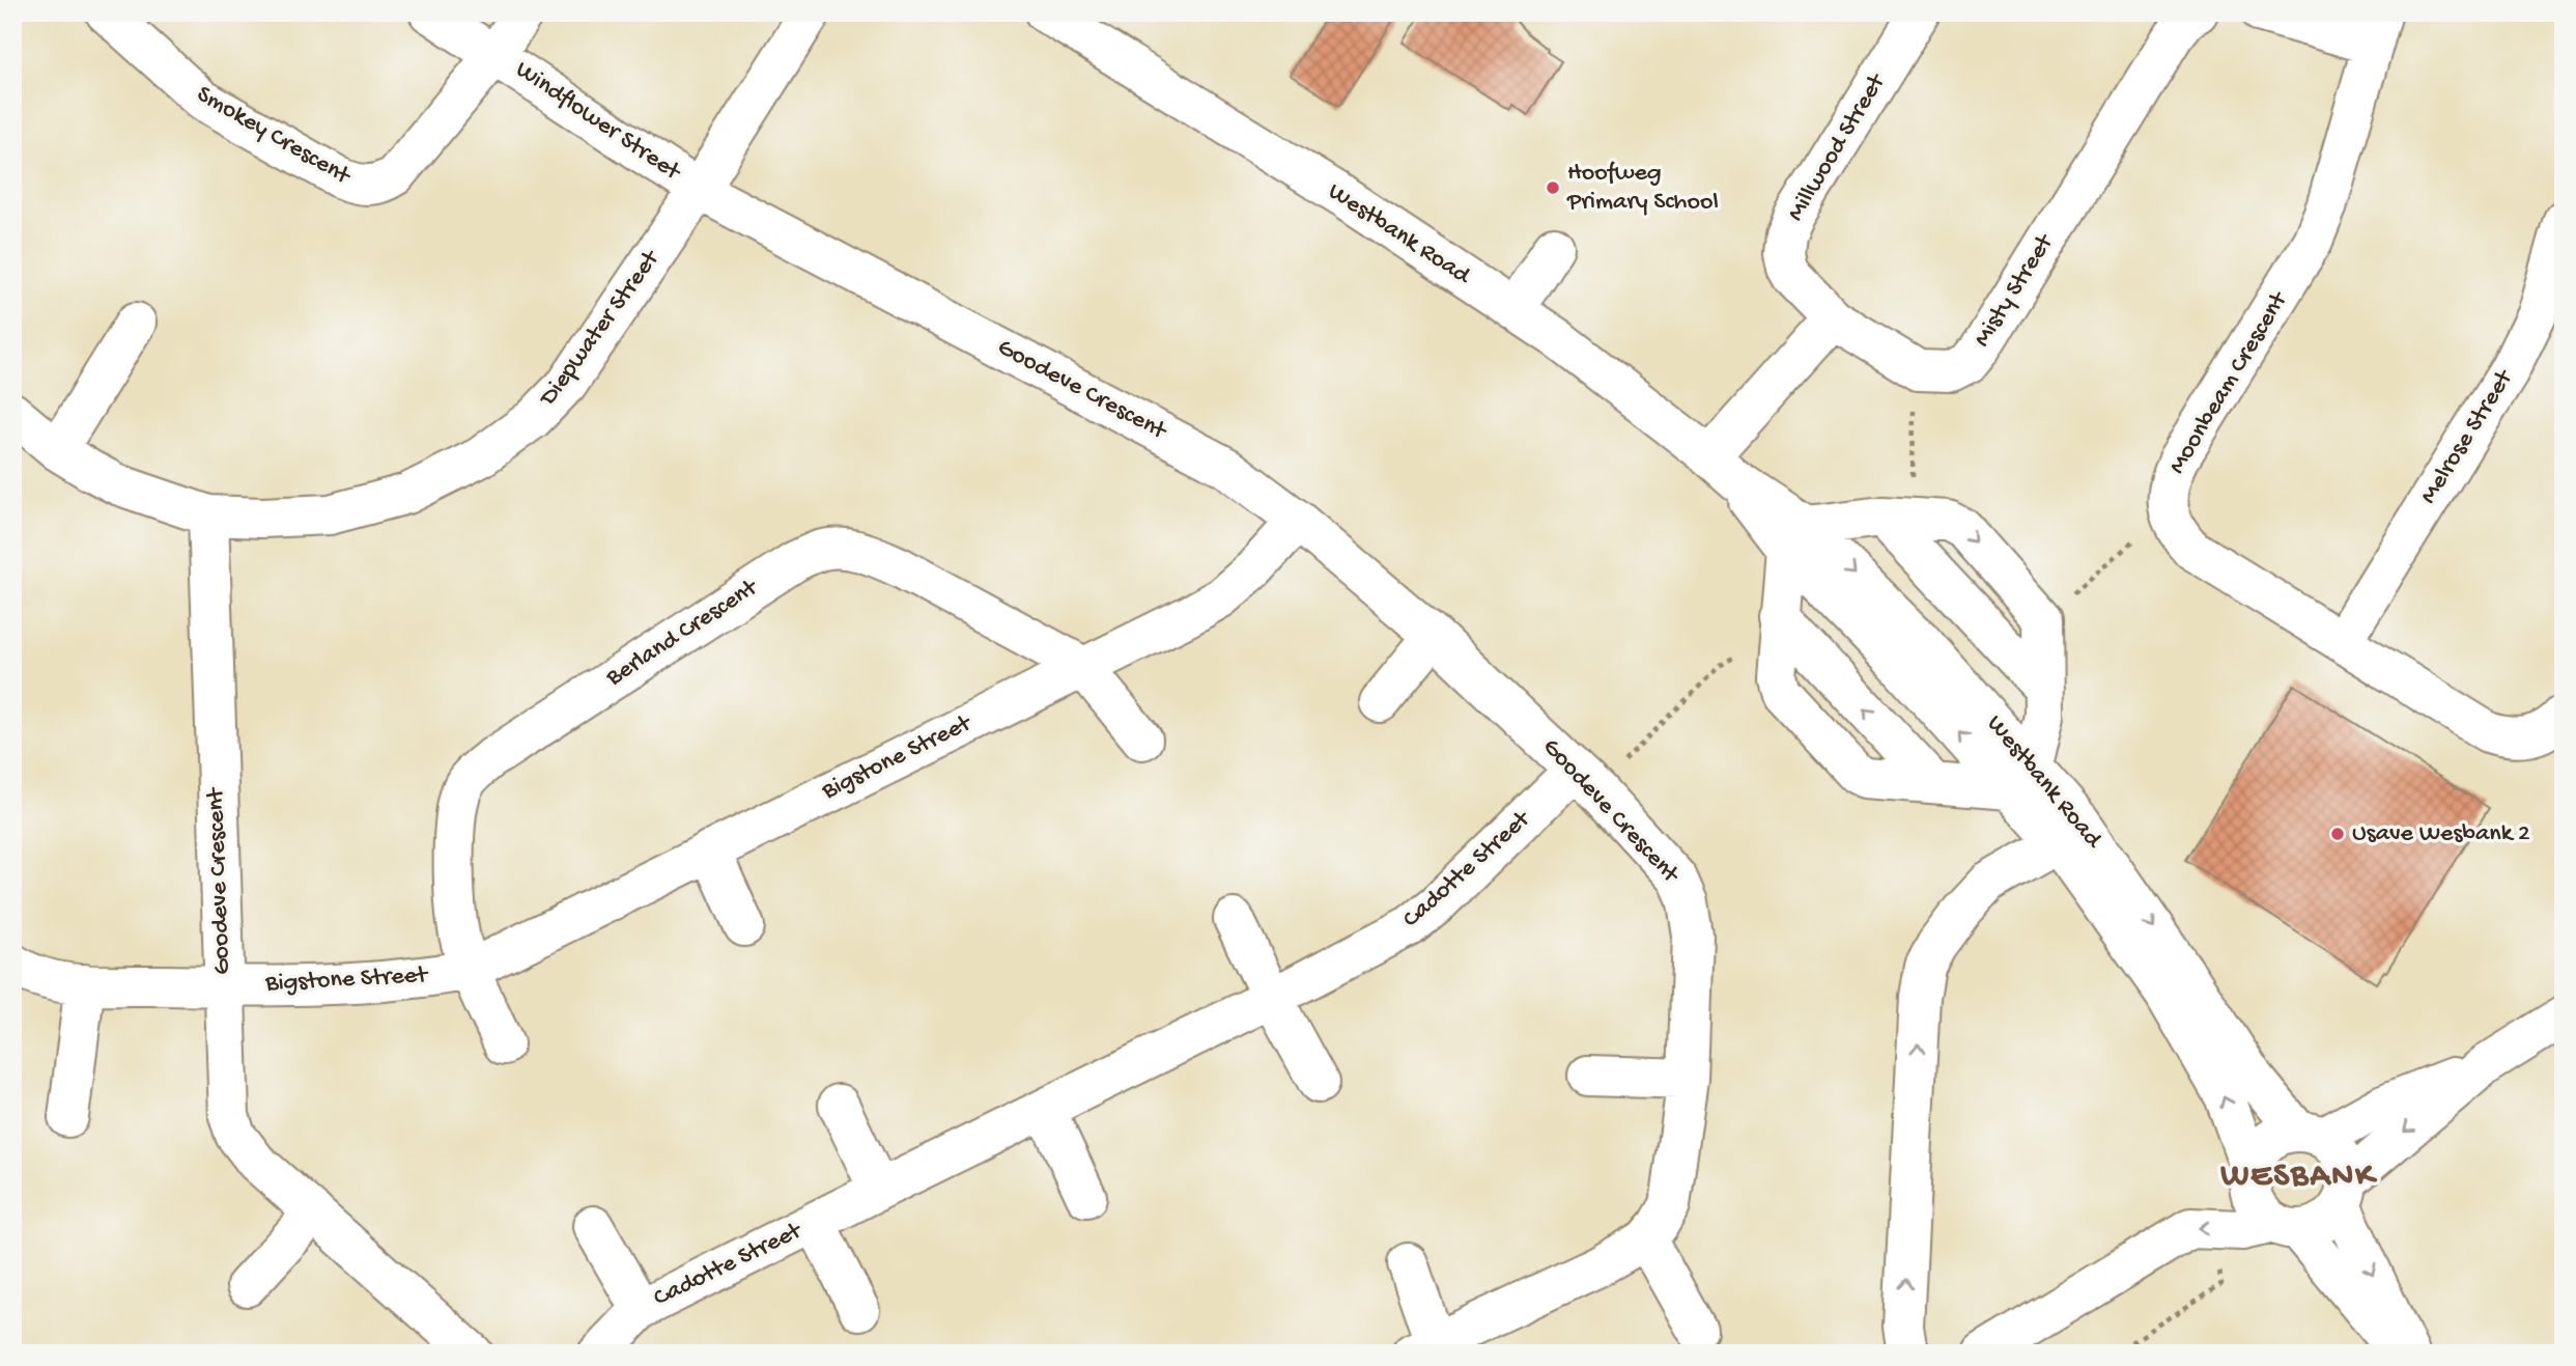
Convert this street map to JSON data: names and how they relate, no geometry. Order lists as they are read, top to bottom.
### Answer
{
  "streets": {
    "street": [
      "Windflower Street",
      "Smokey Crescent",
      "Millwood Street",
      "Westbank Road",
      "Misty Street",
      "Diepwater Street",
      "Moonbeam Crescent",
      "Goodeve Crescent",
      "Melrose Street",
      "Berland Crescent",
      "Bigstone Street",
      "Cadotte Street"
    ]
  },
  "crossings": [
    ["Windflower Street", "Smokey Crescent"],
    ["Windflower Street", "Diepwater Street"],
    ["Windflower Street", "Goodeve Crescent"],
    ["Diepwater Street", "Goodeve Crescent"],
    ["Goodeve Crescent", "Bigstone Street"],
    ["Goodeve Crescent", "Cadotte Street"],
    ["Berland Crescent", "Bigstone Street"]
  ],
  "districts": ["WESBANK"],
  "places": ["Hoofweg Primary School", "Usave Wesbank 2"]
}
